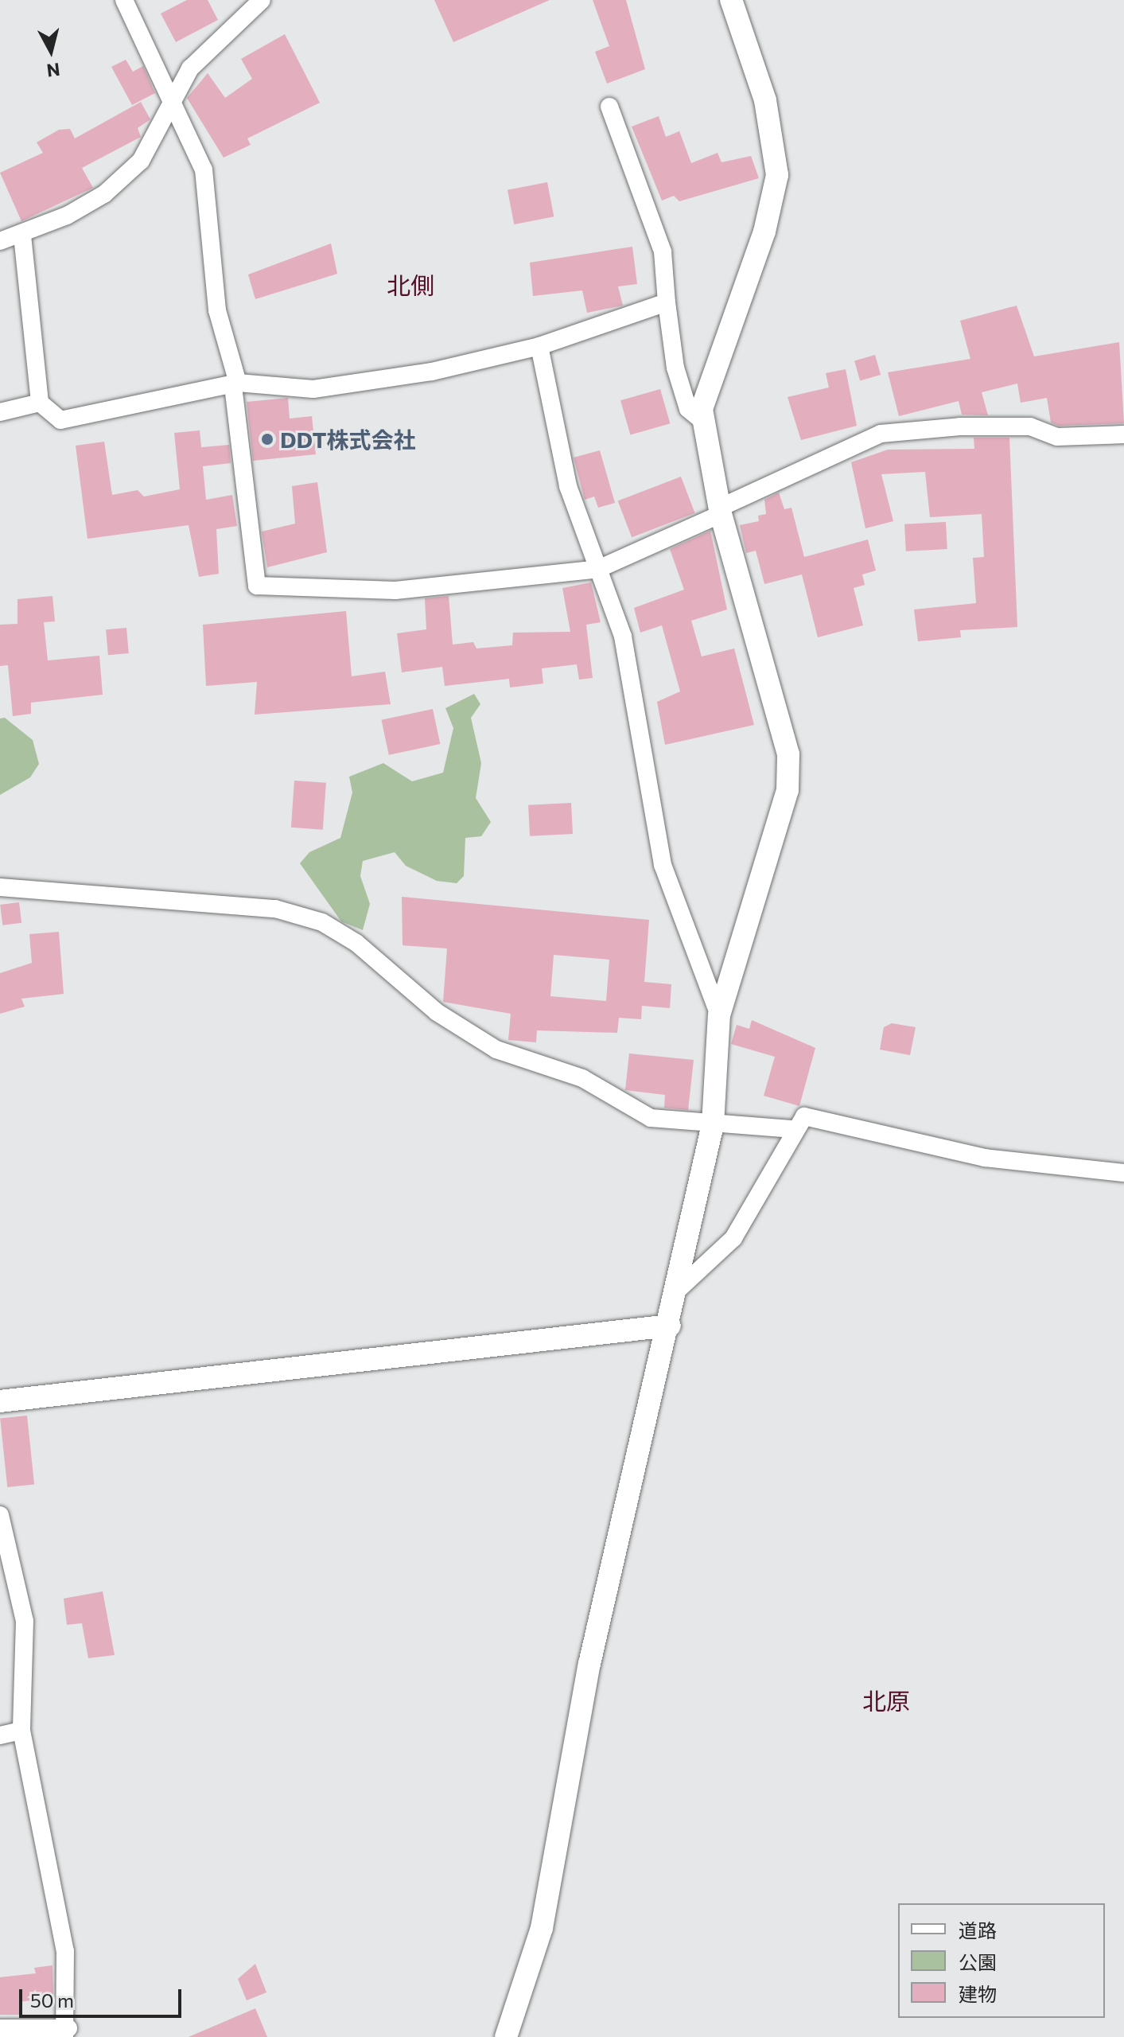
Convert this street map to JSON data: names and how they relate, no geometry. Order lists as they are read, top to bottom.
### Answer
{
  "districts": ["北側", "北原"],
  "places": ["DDT株式会社"],
  "legend": ["道路", "公園", "建物"],
  "scale_bar": "50 m",
  "north": "bottom"
}
